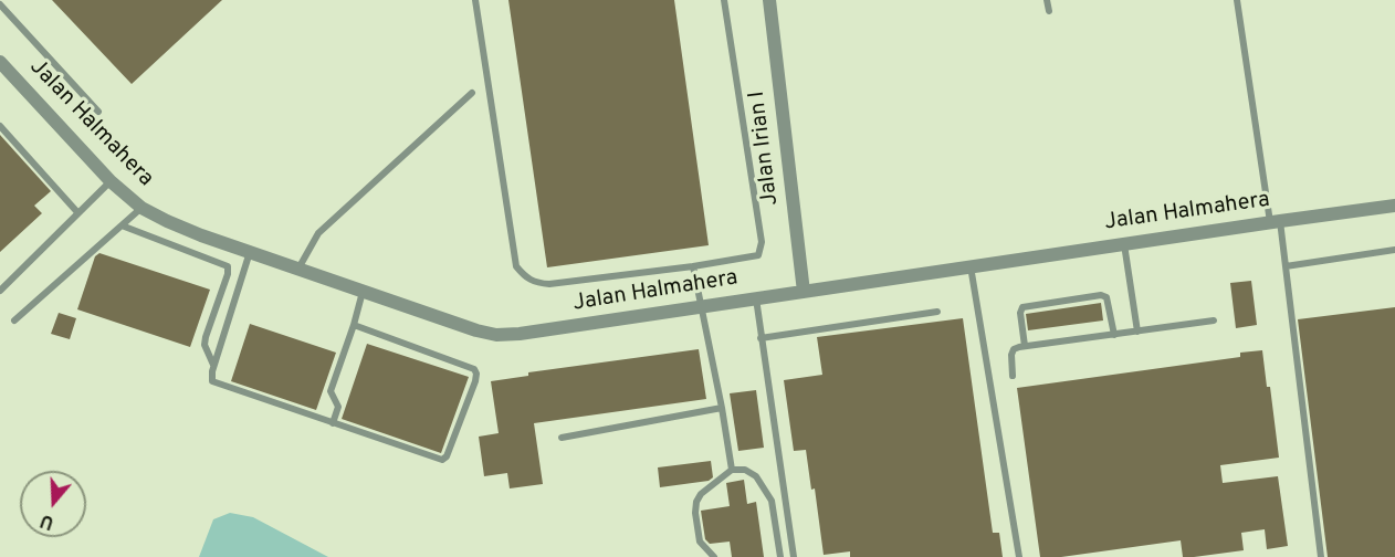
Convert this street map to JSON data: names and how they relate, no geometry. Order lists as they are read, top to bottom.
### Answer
{
  "streets": {
    "street": ["Jalan Halmahera", "Jalan Irian I"]
  },
  "crossings": [
    ["Jalan Halmahera", "Jalan Irian I"]
  ],
  "north": "bottom"
}
